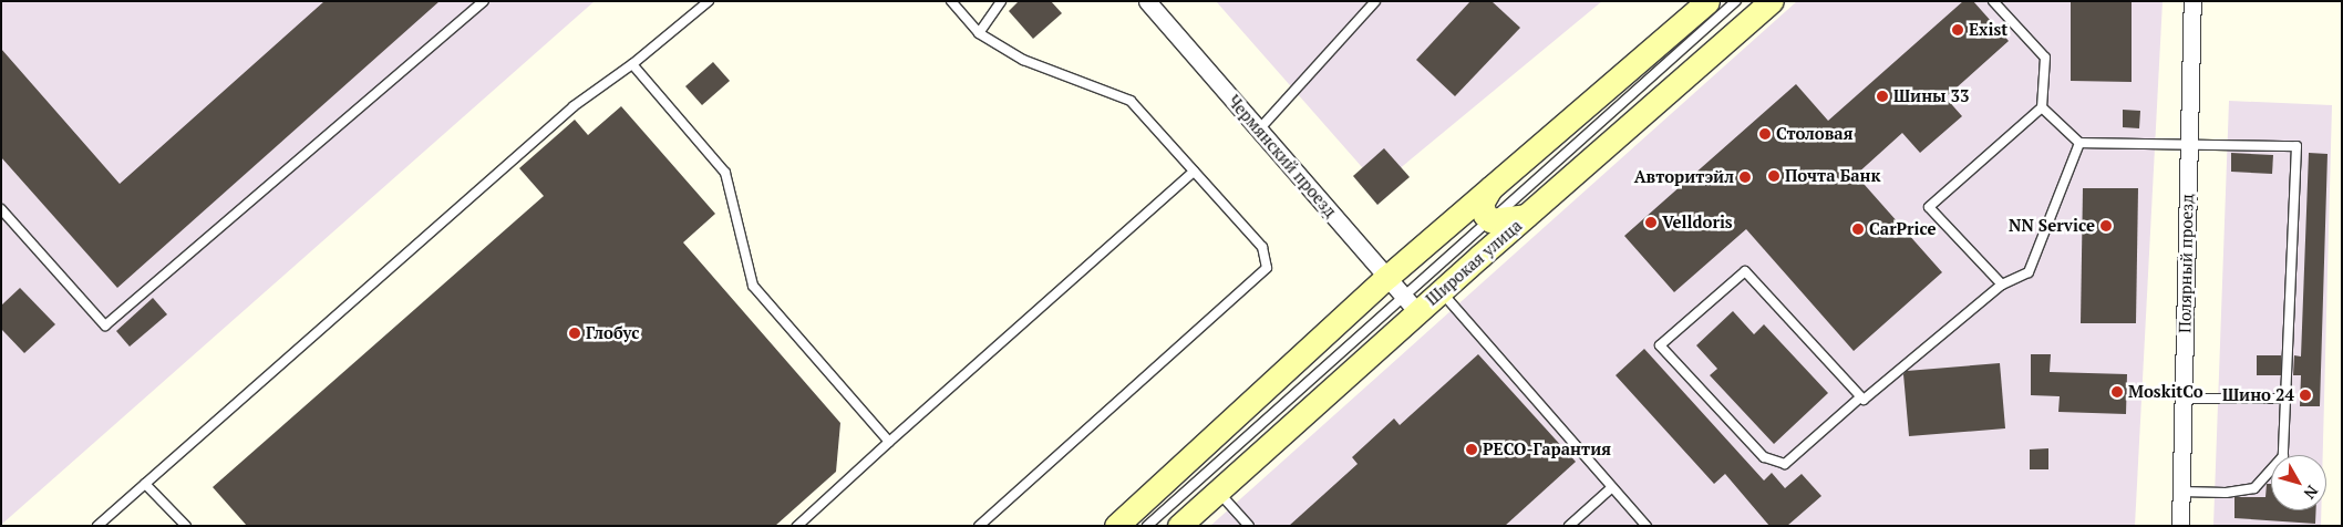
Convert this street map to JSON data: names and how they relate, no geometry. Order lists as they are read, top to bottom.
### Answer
{
  "streets": {
    "main road": ["Широкая улица"],
    "street": ["Чермянский проезд", "Полярный проезд"]
  },
  "crossings": [
    ["Чермянский проезд", "Широкая улица"]
  ],
  "places": [
    "Exist",
    "Шины 33",
    "Столовая",
    "Почта Банк",
    "Авторитэйл",
    "Velldoris",
    "NN Service",
    "CarPrice",
    "Глобус",
    "MoskitCo",
    "Шино 24",
    "РЕСО-Гарантия"
  ],
  "north": "bottom right"
}
